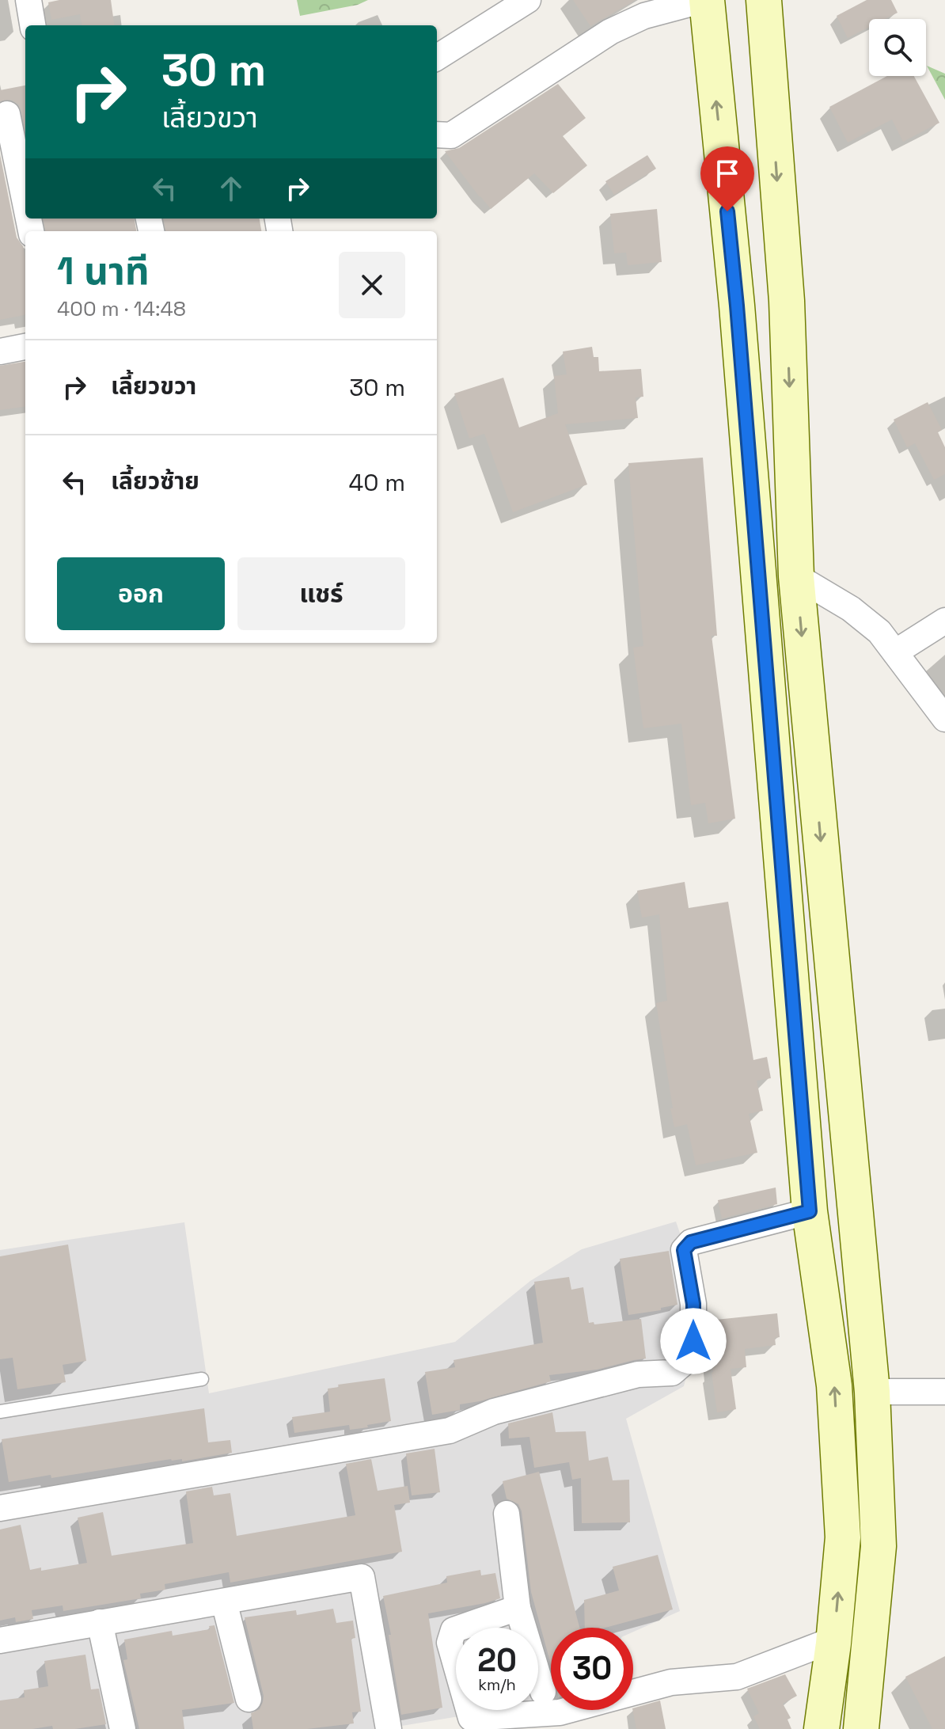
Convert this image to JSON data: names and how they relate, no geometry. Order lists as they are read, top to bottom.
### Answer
{
  "page": {
    "turn": ["30 m", "เลี้ยวขวา"],
    "heading": ["1 นาที", "400 m · 14:48"],
    "list": [
      {
        "name": "เลี้ยวขวา",
        "value": "30 m"
      },
      {
        "name": "เลี้ยวซ้าย",
        "value": "40 m"
      }
    ],
    "buttons": ["ออก", "แชร์"],
    "speed": "20 km/h",
    "limit": "30"
  }
}
